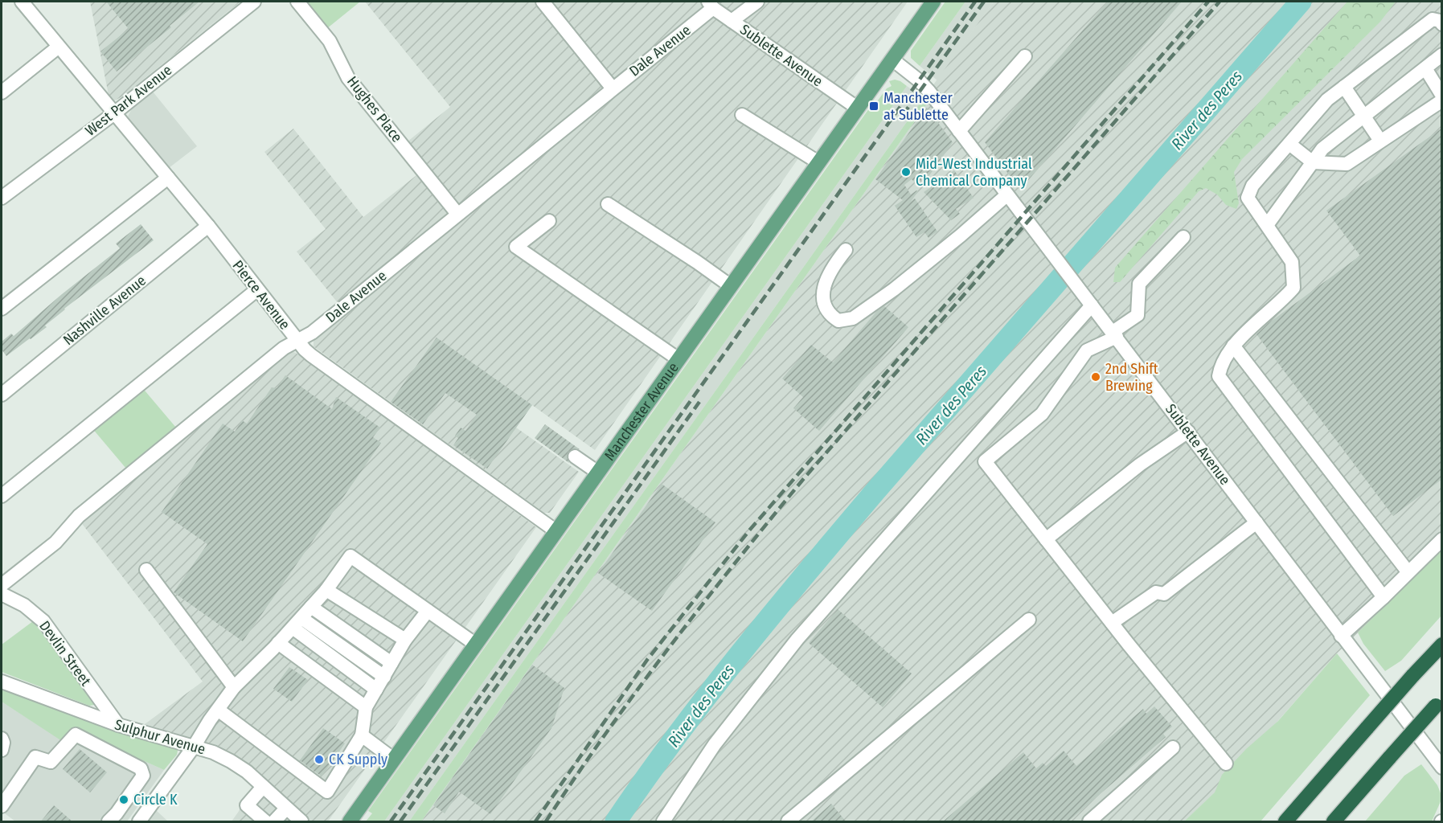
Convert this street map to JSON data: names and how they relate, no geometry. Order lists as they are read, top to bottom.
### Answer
{
  "streets": {
    "main road": ["Manchester Avenue"],
    "street": [
      "Dale Avenue",
      "Sublette Avenue",
      "West Park Avenue",
      "Hughes Place",
      "Pierce Avenue",
      "Nashville Avenue",
      "Devlin Street",
      "Sulphur Avenue"
    ]
  },
  "crossings": [
    ["Dale Avenue", "Sublette Avenue"],
    ["Dale Avenue", "Hughes Place"],
    ["Dale Avenue", "Pierce Avenue"],
    ["Sublette Avenue", "Manchester Avenue"],
    ["West Park Avenue", "Pierce Avenue"],
    ["Pierce Avenue", "Nashville Avenue"],
    ["Pierce Avenue", "Manchester Avenue"],
    ["Devlin Street", "Sulphur Avenue"]
  ],
  "water": ["River des Peres"],
  "places": {
    "transit": ["Manchester at Sublette"],
    "other": [
      "Mid-West Industrial Chemical Company",
      "2nd Shift Brewing",
      "CK Supply",
      "Circle K"
    ]
  }
}
